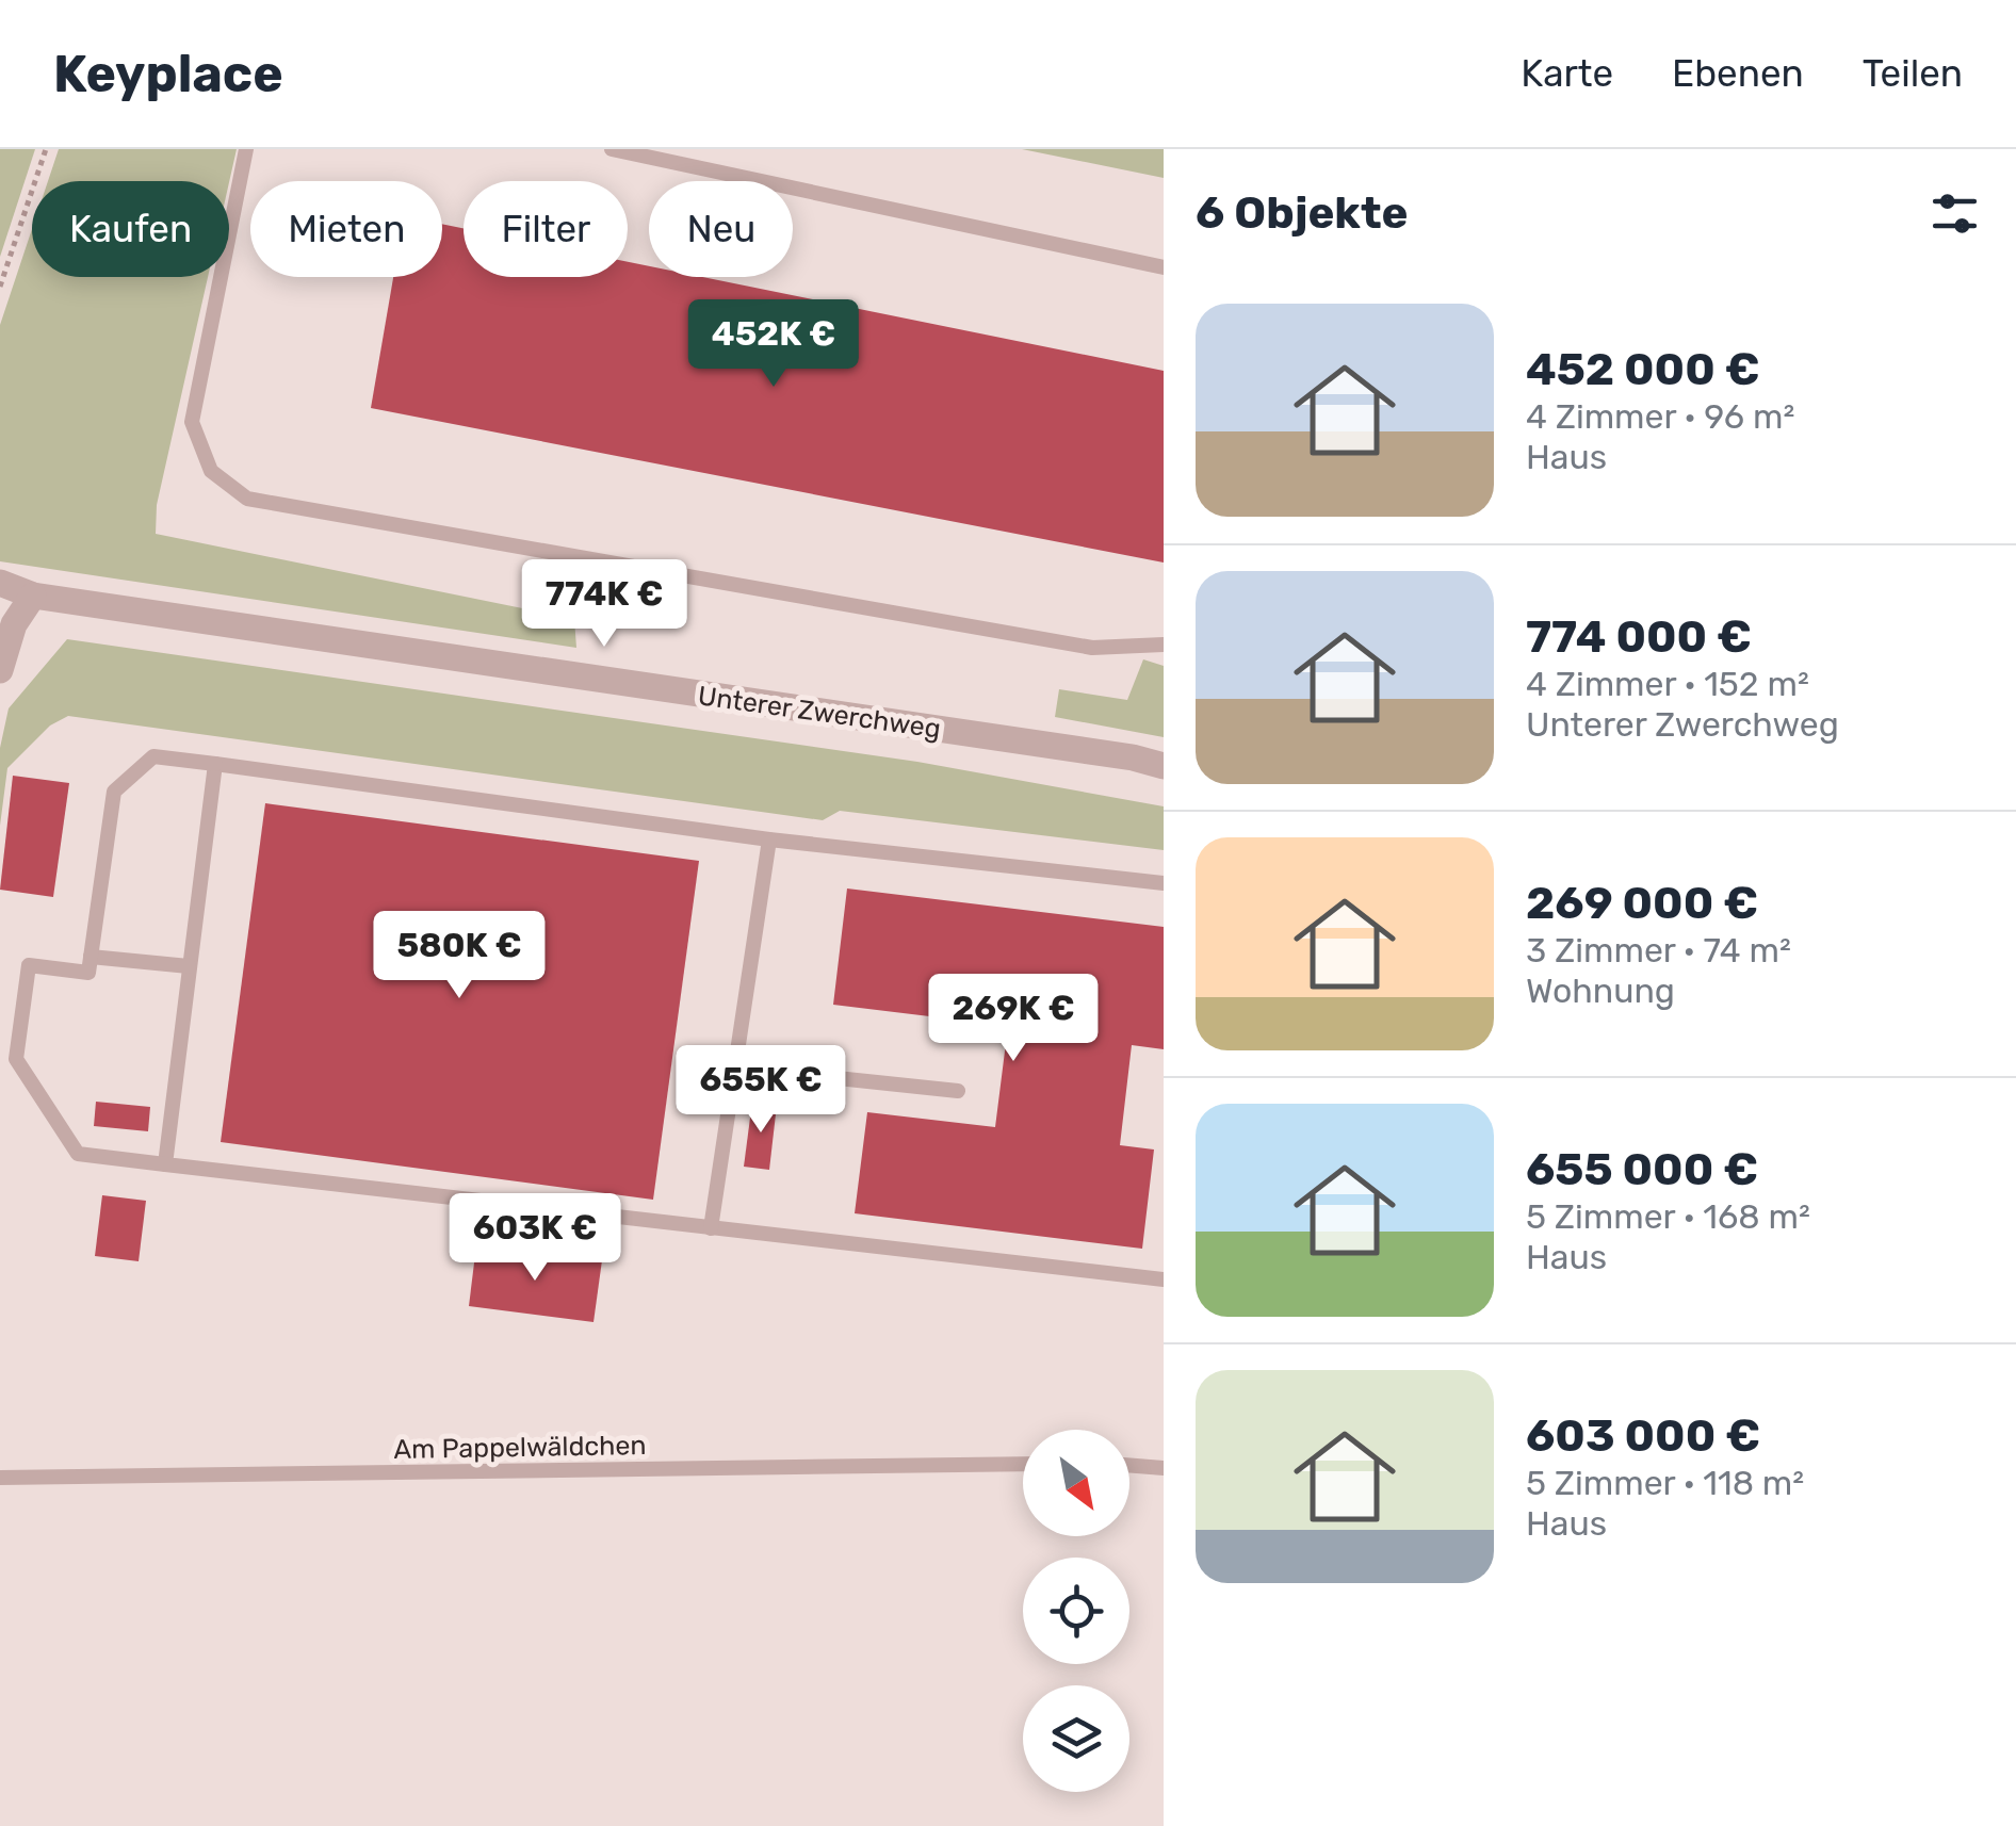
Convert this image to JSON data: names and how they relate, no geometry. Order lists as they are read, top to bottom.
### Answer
{
  "streets": {
    "street": ["Unterer Zwerchweg"],
    "lane": ["Am Pappelwäldchen"]
  },
  "north": "bottom right",
  "page": {
    "header": "Keyplace",
    "nav": ["Karte", "Ebenen", "Teilen"],
    "heading": "6 Objekte",
    "chip": [
      "Kaufen",
      "Mieten",
      "Filter",
      "Neu"
    ],
    "list": [
      {
        "name": "452 000 €",
        "note": "4 Zimmer · 96 m² · Haus"
      },
      {
        "name": "774 000 €",
        "note": "4 Zimmer · 152 m² · Unterer Zwerchweg"
      },
      {
        "name": "269 000 €",
        "note": "3 Zimmer · 74 m² · Wohnung"
      },
      {
        "name": "655 000 €",
        "note": "5 Zimmer · 168 m² · Haus"
      },
      {
        "name": "603 000 €",
        "note": "5 Zimmer · 118 m² · Haus"
      }
    ],
    "price": [
      "452K €",
      "774K €",
      "580K €",
      "269K €",
      "655K €",
      "603K €"
    ]
  }
}
